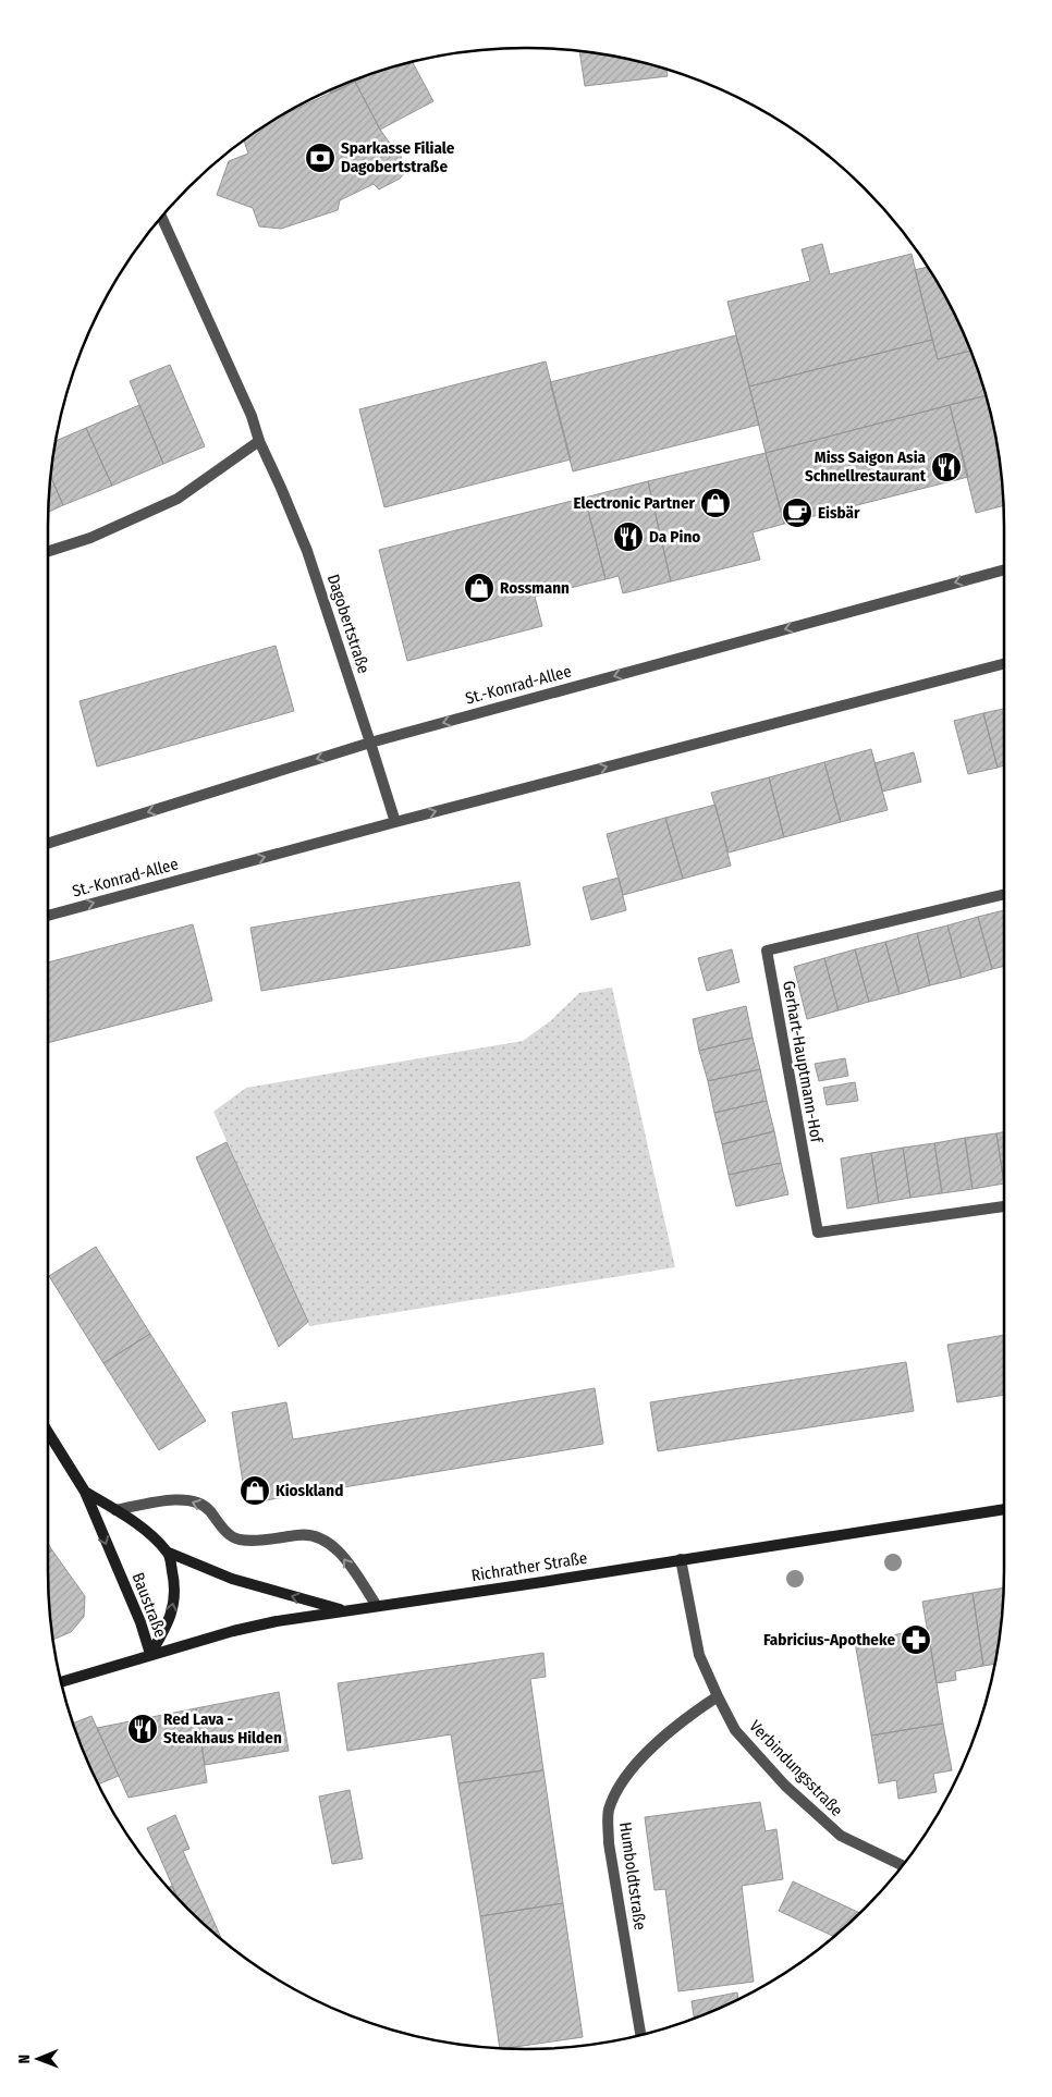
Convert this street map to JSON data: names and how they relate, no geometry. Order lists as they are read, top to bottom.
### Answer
{
  "streets": {
    "main road": ["Richrather Straße", "Baustraße"],
    "street": [
      "Dagobertstraße",
      "St.-Konrad-Allee",
      "Gerhart-Hauptmann-Hof",
      "Verbindungsstraße",
      "Humboldtstraße"
    ]
  },
  "crossings": [
    ["Dagobertstraße", "St.-Konrad-Allee"],
    ["Richrather Straße", "Baustraße"],
    ["Richrather Straße", "Verbindungsstraße"],
    ["Verbindungsstraße", "Humboldtstraße"]
  ],
  "places": {
    "bank": ["Sparkasse Filiale Dagobertstraße"],
    "restaurant": ["Miss Saigon Asia Schnellrestaurant", "Da Pino", "Red Lava - Steakhaus Hilden"],
    "shop": ["Electronic Partner", "Rossmann", "Kioskland"],
    "cafe": ["Eisbär"],
    "pharmacy": ["Fabricius-Apotheke"]
  },
  "north": "left"
}
